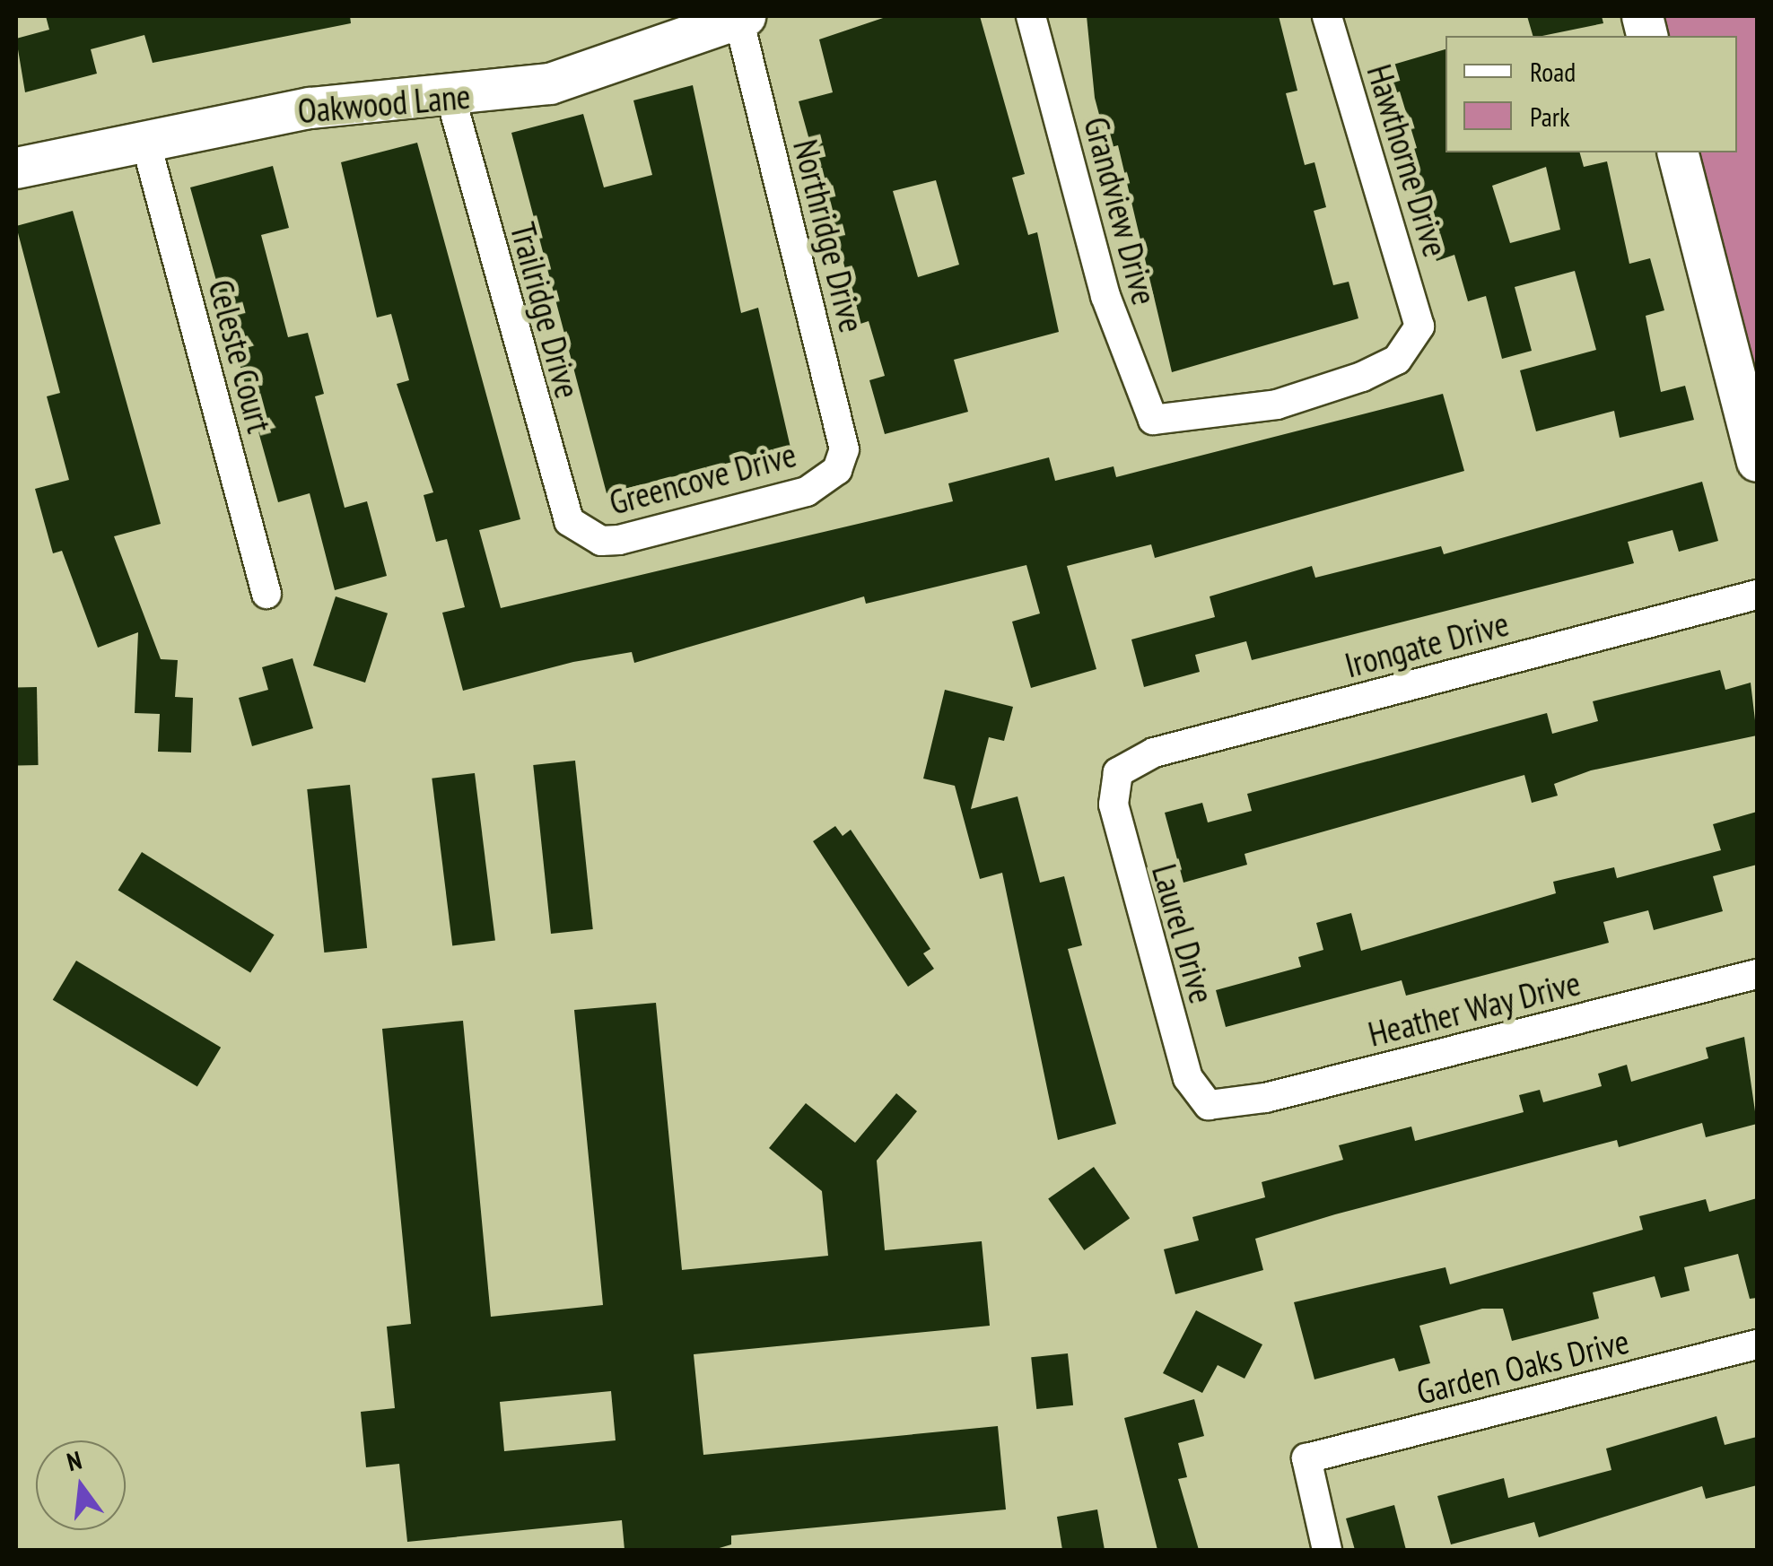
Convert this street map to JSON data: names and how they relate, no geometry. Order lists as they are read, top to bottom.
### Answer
{
  "streets": {
    "street": [
      "Oakwood Lane",
      "Hawthorne Drive",
      "Grandview Drive",
      "Northridge Drive",
      "Trailridge Drive",
      "Celeste Court",
      "Greencove Drive",
      "Irongate Drive",
      "Laurel Drive",
      "Heather Way Drive",
      "Garden Oaks Drive"
    ]
  },
  "crossings": [
    ["Oakwood Lane", "Northridge Drive"],
    ["Oakwood Lane", "Trailridge Drive"],
    ["Oakwood Lane", "Celeste Court"],
    ["Hawthorne Drive", "Grandview Drive"],
    ["Northridge Drive", "Greencove Drive"],
    ["Trailridge Drive", "Greencove Drive"],
    ["Irongate Drive", "Laurel Drive"],
    ["Laurel Drive", "Heather Way Drive"]
  ],
  "legend": ["Road", "Park"],
  "north": "top"
}
